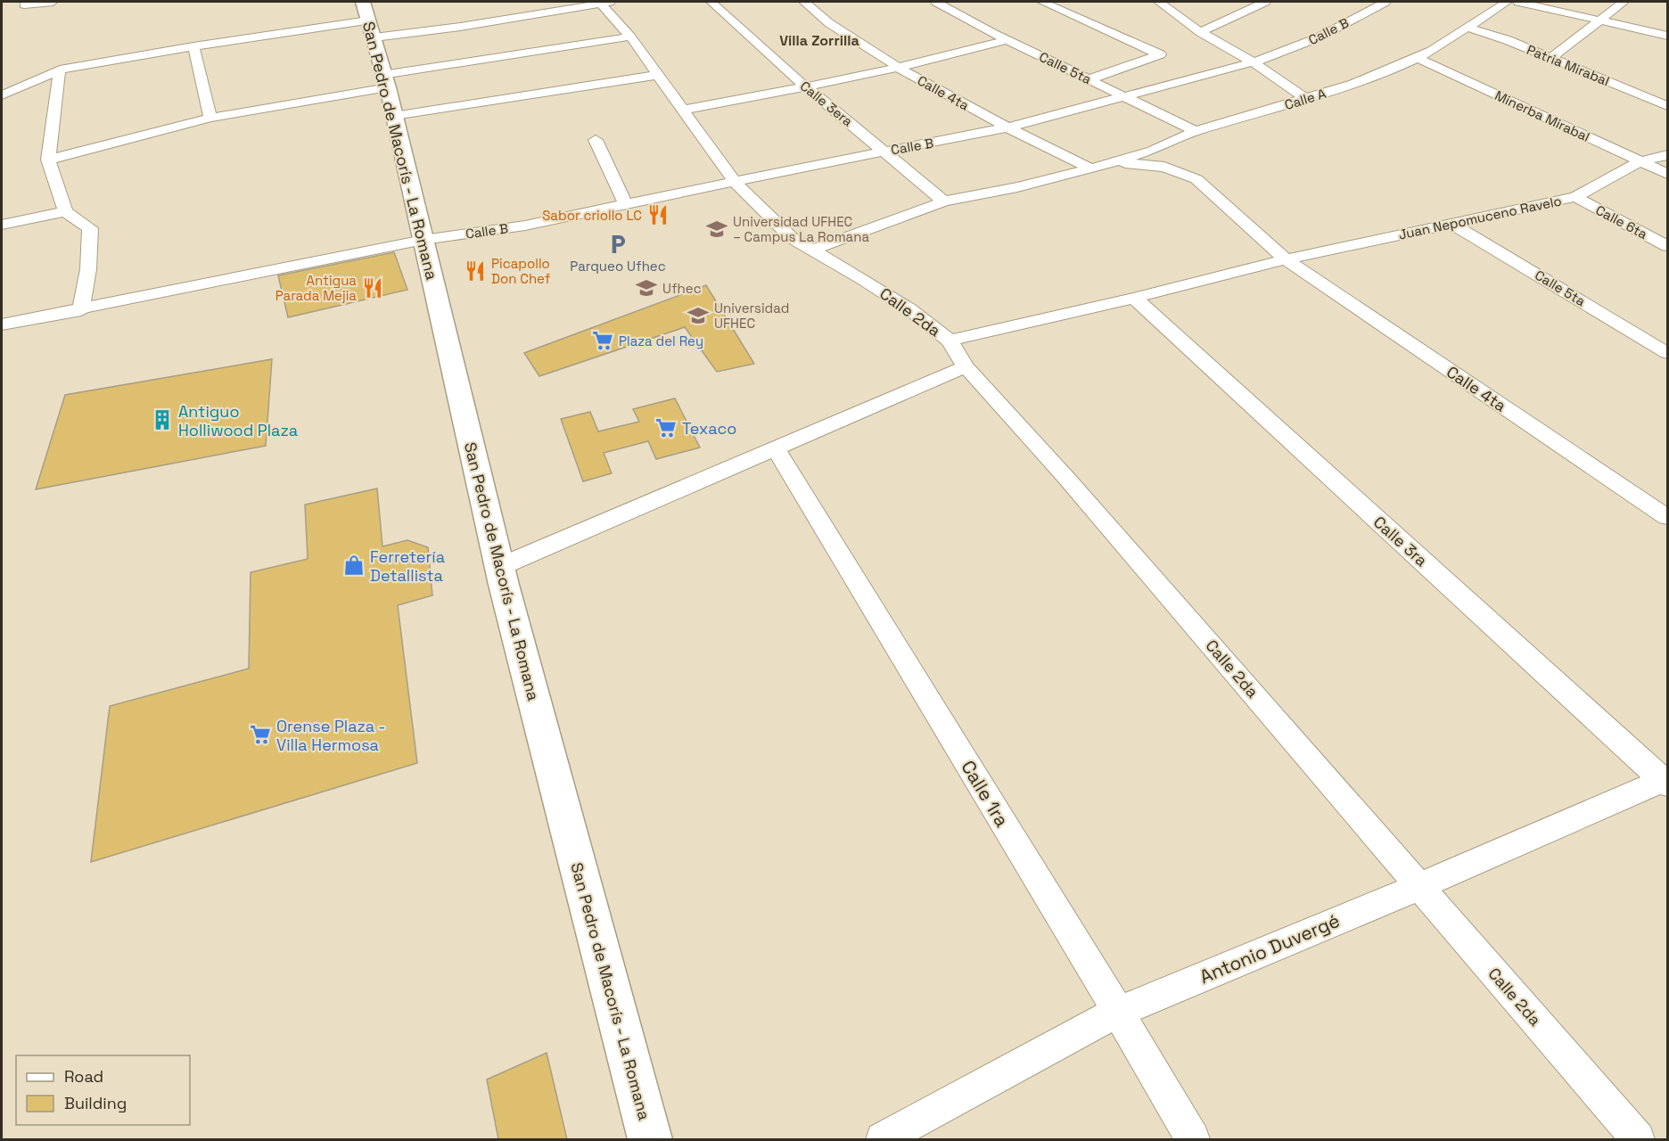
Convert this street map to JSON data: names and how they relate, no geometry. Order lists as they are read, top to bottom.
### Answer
{
  "streets": {
    "main road": ["San Pedro de Macorís - La Romana"],
    "street": [
      "Calle B",
      "Patria Mirabal",
      "Calle 5ta",
      "Calle 4ta",
      "Calle A",
      "Calle 3era",
      "Minerba Mirabal",
      "Juan Nepomuceno Ravelo",
      "Calle 6ta",
      "Calle 2da",
      "Calle 3ra",
      "Calle 1ra",
      "Antonio Duvergé"
    ]
  },
  "crossings": [
    ["Calle B", "Calle 5ta"],
    ["Calle B", "Calle 4ta"],
    ["Calle B", "Calle 3era"],
    ["Calle B", "San Pedro de Macorís - La Romana"],
    ["Calle B", "Calle 2da"],
    ["Patria Mirabal", "Calle A"],
    ["Calle 5ta", "Calle A"],
    ["Calle 5ta", "Juan Nepomuceno Ravelo"],
    ["Calle 4ta", "Calle A"],
    ["Calle 4ta", "Juan Nepomuceno Ravelo"],
    ["Calle A", "Calle 3era"],
    ["Calle A", "Minerba Mirabal"],
    ["Calle A", "Calle 2da"],
    ["Minerba Mirabal", "Juan Nepomuceno Ravelo"],
    ["Juan Nepomuceno Ravelo", "Calle 6ta"],
    ["Juan Nepomuceno Ravelo", "Calle 2da"],
    ["Juan Nepomuceno Ravelo", "Calle 3ra"],
    ["Calle 2da", "Antonio Duvergé"],
    ["Calle 3ra", "Antonio Duvergé"],
    ["Calle 1ra", "Antonio Duvergé"]
  ],
  "districts": ["Villa Zorrilla"],
  "places": {
    "restaurant": ["Sabor criollo LC", "Picapollo Don Chef", "Antigua Parada Mejia"],
    "school or university": ["Universidad UFHEC – Campus La Romana", "Ufhec", "Universidad UFHEC"],
    "parking": ["Parqueo Ufhec"],
    "supermarket": ["Plaza del Rey", "Texaco", "Orense Plaza - Villa Hermosa"],
    "building": ["Antiguo Holliwood Plaza"],
    "shop": ["Ferretería Detallista"]
  },
  "legend": ["Road", "Building"]
}
